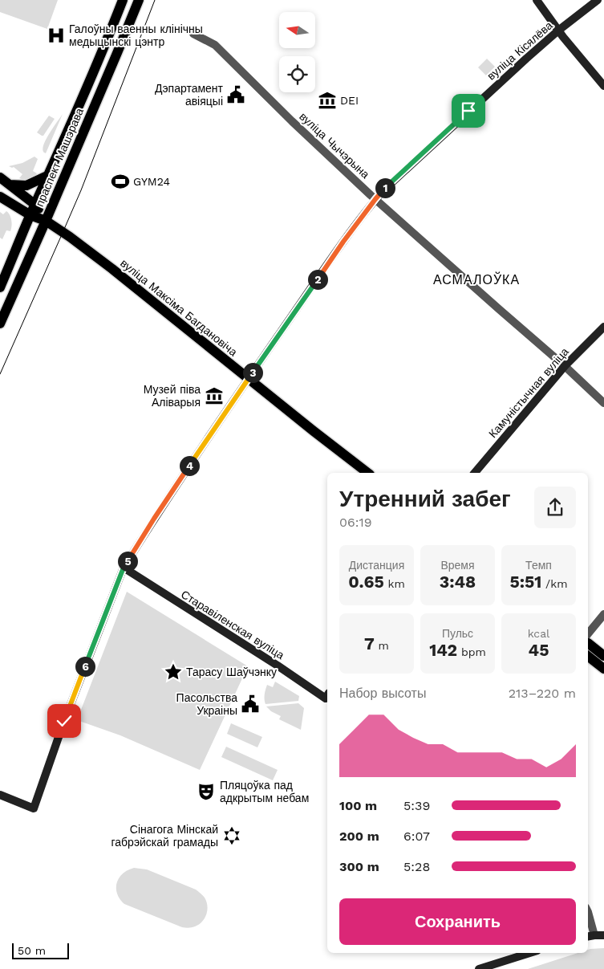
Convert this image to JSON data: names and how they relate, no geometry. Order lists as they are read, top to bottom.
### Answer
{
  "streets": {
    "main road": ["праспект Машэрава", "вуліца Максіма Багдановіча"],
    "street": [
      "вуліца Кісялёва",
      "вуліца Чычэрына",
      "Камуністычная вуліца",
      "Старавіленская вуліца"
    ]
  },
  "crossings": [
    ["вуліца Кісялёва", "вуліца Чычэрына"],
    ["вуліца Кісялёва", "вуліца Максіма Багдановіча"],
    ["вуліца Кісялёва", "Старавіленская вуліца"],
    ["вуліца Чычэрына", "Камуністычная вуліца"],
    ["праспект Машэрава", "вуліца Максіма Багдановіча"]
  ],
  "districts": ["АСМАЛОЎКА"],
  "places": {
    "hospital": ["Галоўны ваенны клінічны медыцынскі цэнтр"],
    "public building": ["Дэпартамент авіяцыі", "Пасольства Украіны"],
    "museum": ["DEI", "Музей піва Аліварыя"],
    "sports": ["GYM24"],
    "place": ["Тарасу Шаўчэнку"],
    "theatre": ["Пляцоўка пад адкрытым небам"],
    "synagogue": ["Сінагога Мінскай габрэйскай грамады"]
  },
  "scale_bar": "50 m",
  "north": "left",
  "page": {
    "pins": [
      "1",
      "2",
      "3",
      "4",
      "5",
      "6"
    ],
    "heading": ["Утренний забег", "06:19"],
    "stats": [
      ["Дистанция", "0.65 km"],
      ["Время", "3:48"],
      ["Темп", "5:51 /km"],
      ["7 m"],
      ["Пульс", "142 bpm"],
      ["kcal", "45"]
    ],
    "chart": ["Набор высоты", "213–220 m"],
    "list": [
      {
        "name": "100 m",
        "note": "5:39"
      },
      {
        "name": "200 m",
        "note": "6:07"
      },
      {
        "name": "300 m",
        "note": "5:28"
      }
    ],
    "buttons": "Сохранить",
    "scale": "50 m"
  }
}
